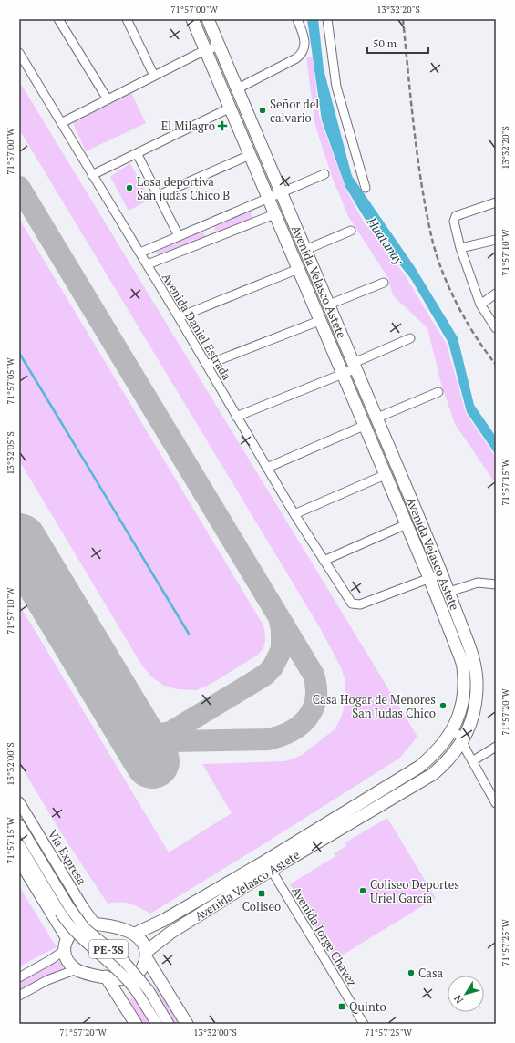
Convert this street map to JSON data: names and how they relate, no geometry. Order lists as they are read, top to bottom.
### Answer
{
  "streets": {
    "highway": ["Avenida Velasco Astete"],
    "main road": ["Vía Expresa", "PE-3S"],
    "street": ["Avenida Daniel Estrada", "Avenida Jorge Chavez"]
  },
  "crossings": [
    ["Avenida Velasco Astete", "Avenida Daniel Estrada"],
    ["Avenida Velasco Astete", "Vía Expresa"],
    ["Avenida Velasco Astete", "Avenida Jorge Chavez"],
    ["Vía Expresa", "PE-3S"]
  ],
  "water": ["Huatanay"],
  "places": {
    "other": [
      "Señor del calvario",
      "Losa deportiva San judas Chico B",
      "Casa Hogar de Menores San Judas Chico",
      "Coliseo Deportes Uriel García",
      "Casa"
    ],
    "health": ["El Milagro"],
    "transit": ["Coliseo", "Quinto"]
  },
  "scale_bar": "50 m",
  "north": "bottom left",
  "coordinates": [
    "71°57'00\"W",
    "13°32'20\"S",
    "71°57'10\"W",
    "71°57'05\"W",
    "13°32'05\"S",
    "71°57'15\"W",
    "71°57'20\"W",
    "13°32'00\"S",
    "71°57'25\"W"
  ]
}
